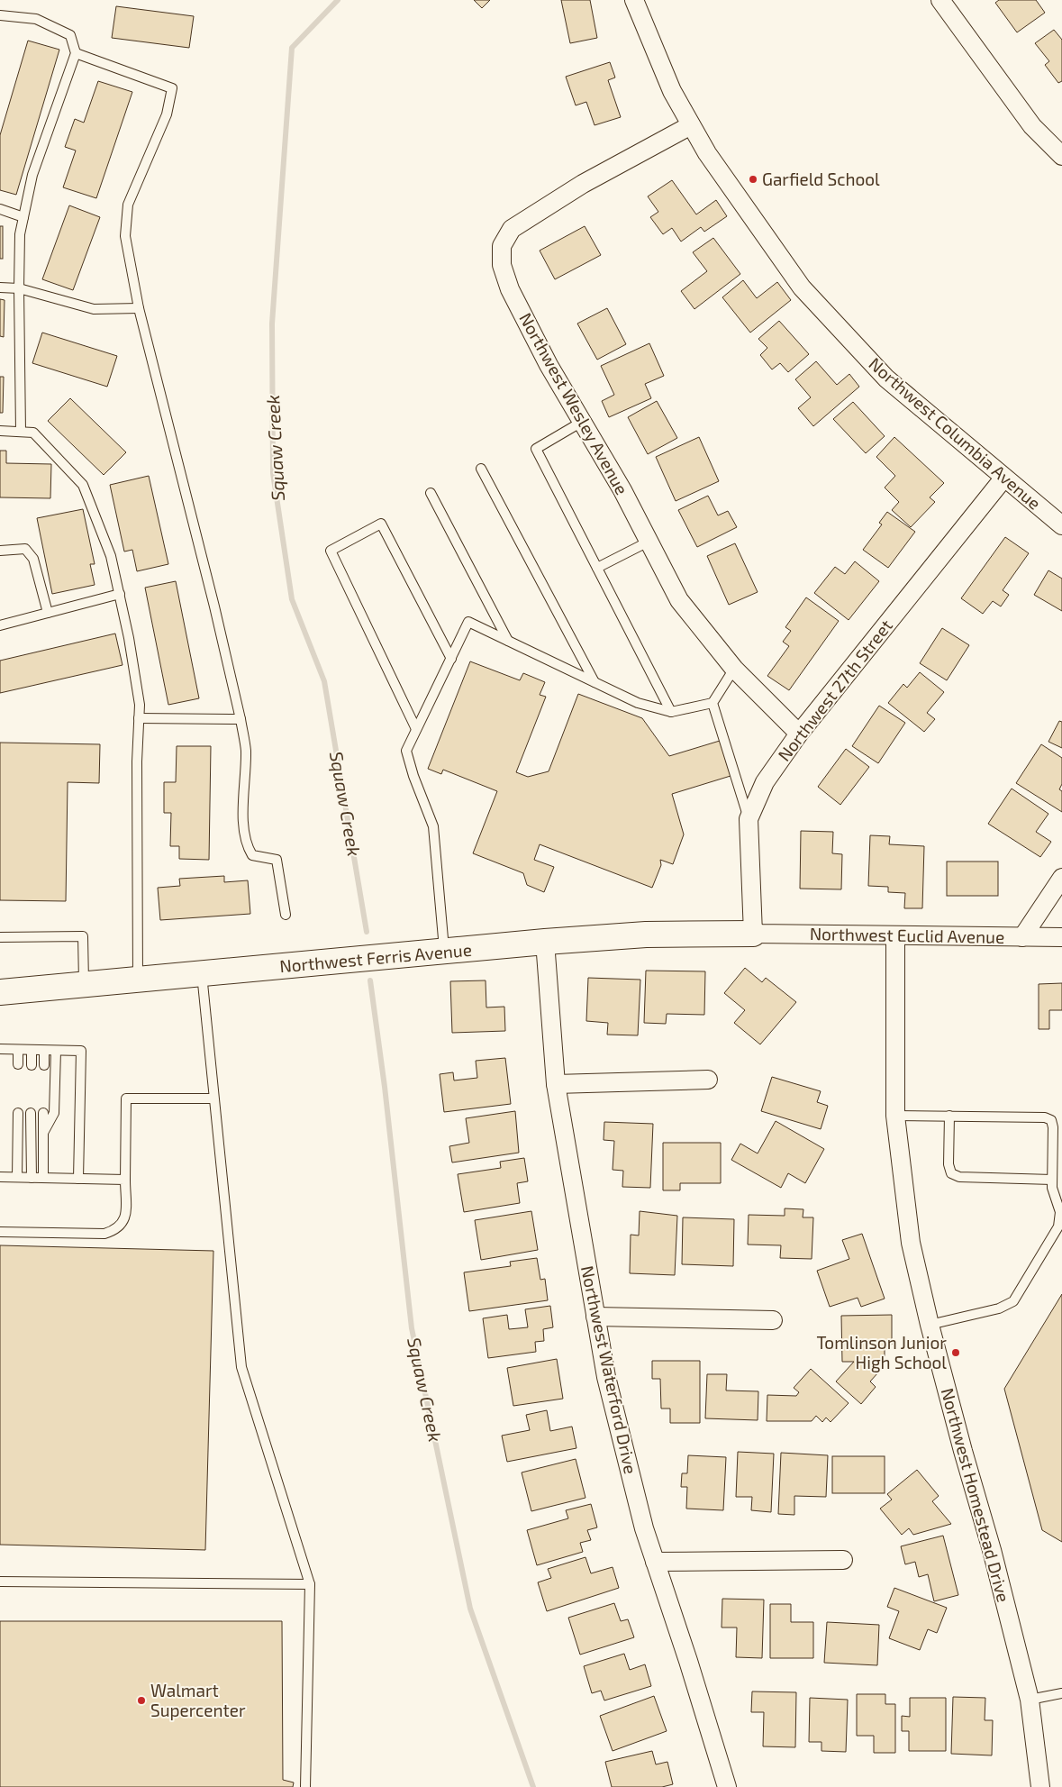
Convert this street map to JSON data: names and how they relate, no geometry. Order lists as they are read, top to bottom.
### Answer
{
  "streets": {
    "street": [
      "Northwest Wesley Avenue",
      "Northwest Columbia Avenue",
      "Northwest 27th Street",
      "Northwest Euclid Avenue",
      "Northwest Ferris Avenue",
      "Northwest Waterford Drive",
      "Northwest Homestead Drive"
    ]
  },
  "crossings": [
    ["Northwest Wesley Avenue", "Northwest Columbia Avenue"],
    ["Northwest Wesley Avenue", "Northwest 27th Street"],
    ["Northwest Columbia Avenue", "Northwest 27th Street"],
    ["Northwest 27th Street", "Northwest Euclid Avenue"],
    ["Northwest 27th Street", "Northwest Ferris Avenue"],
    ["Northwest Euclid Avenue", "Northwest Ferris Avenue"],
    ["Northwest Euclid Avenue", "Northwest Homestead Drive"],
    ["Northwest Ferris Avenue", "Northwest Waterford Drive"]
  ],
  "water": ["Squaw Creek"],
  "places": ["Garfield School", "Tomlinson Junior High School", "Walmart Supercenter"]
}
